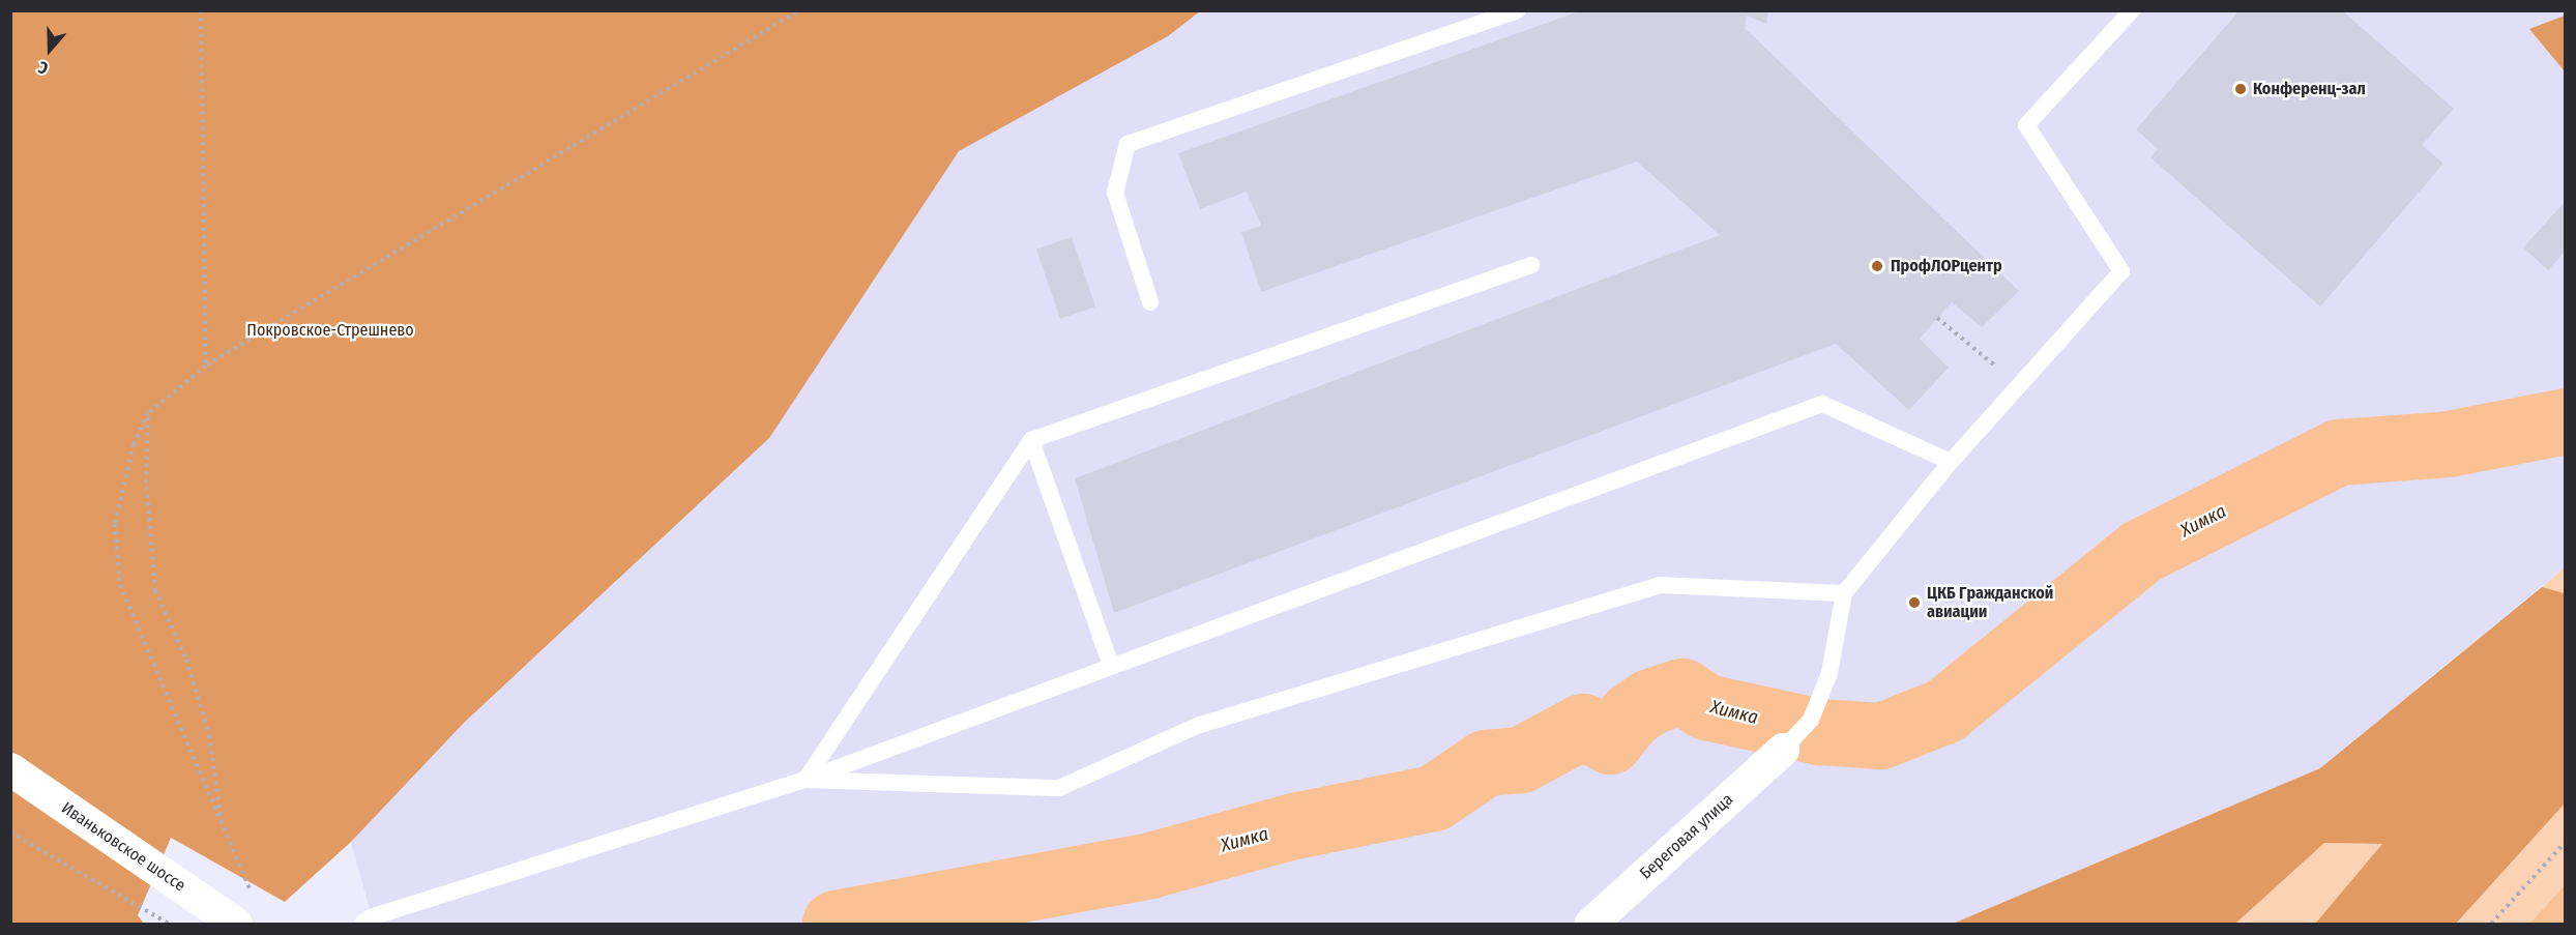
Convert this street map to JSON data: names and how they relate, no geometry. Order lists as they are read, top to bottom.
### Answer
{
  "streets": {
    "street": ["Береговая улица", "Иваньковское шоссе"]
  },
  "water": ["Химка"],
  "parks": ["Покровское-Стрешнево"],
  "places": ["Конференц-зал", "ПрофЛОРцентр", "ЦКБ Гражданской авиации"],
  "north": "bottom"
}
